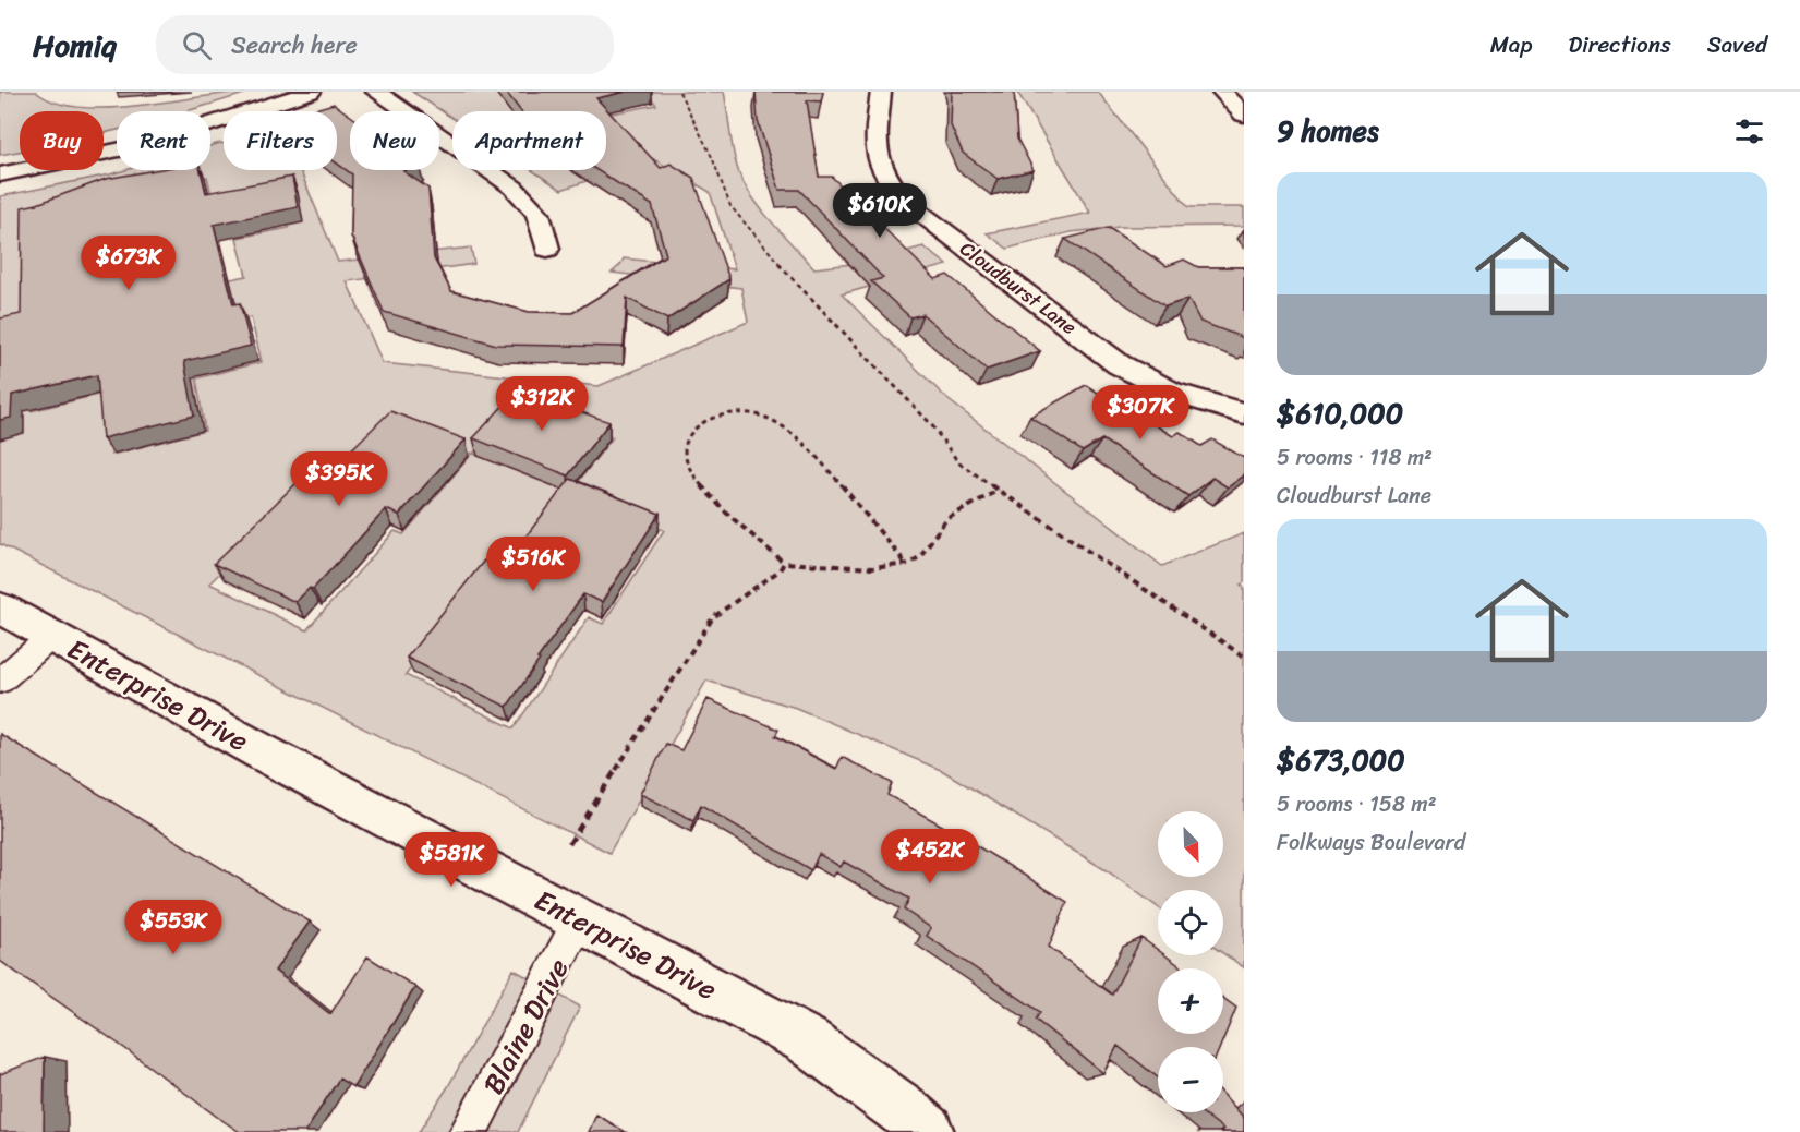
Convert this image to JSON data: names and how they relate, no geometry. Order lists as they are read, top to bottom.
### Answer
{
  "streets": {
    "street": ["Cloudburst Lane", "Enterprise Drive"],
    "lane": ["Blaine Drive"]
  },
  "crossings": [
    ["Enterprise Drive", "Blaine Drive"]
  ],
  "north": "bottom right",
  "page": {
    "header": "Homiq",
    "search": "Search here",
    "nav": ["Map", "Directions", "Saved"],
    "heading": "9 homes",
    "chip": [
      "Buy",
      "Rent",
      "Filters",
      "New",
      "Apartment"
    ],
    "list": [
      {
        "name": "$610,000",
        "note": "5 rooms · 118 m² · Cloudburst Lane"
      },
      {
        "name": "$673,000",
        "note": "5 rooms · 158 m² · Folkways Boulevard"
      }
    ],
    "price": [
      "$610K",
      "$673K",
      "$312K",
      "$307K",
      "$395K",
      "$516K",
      "$452K",
      "$581K",
      "$553K"
    ],
    "map_buttons": ["+", "−"]
  }
}
